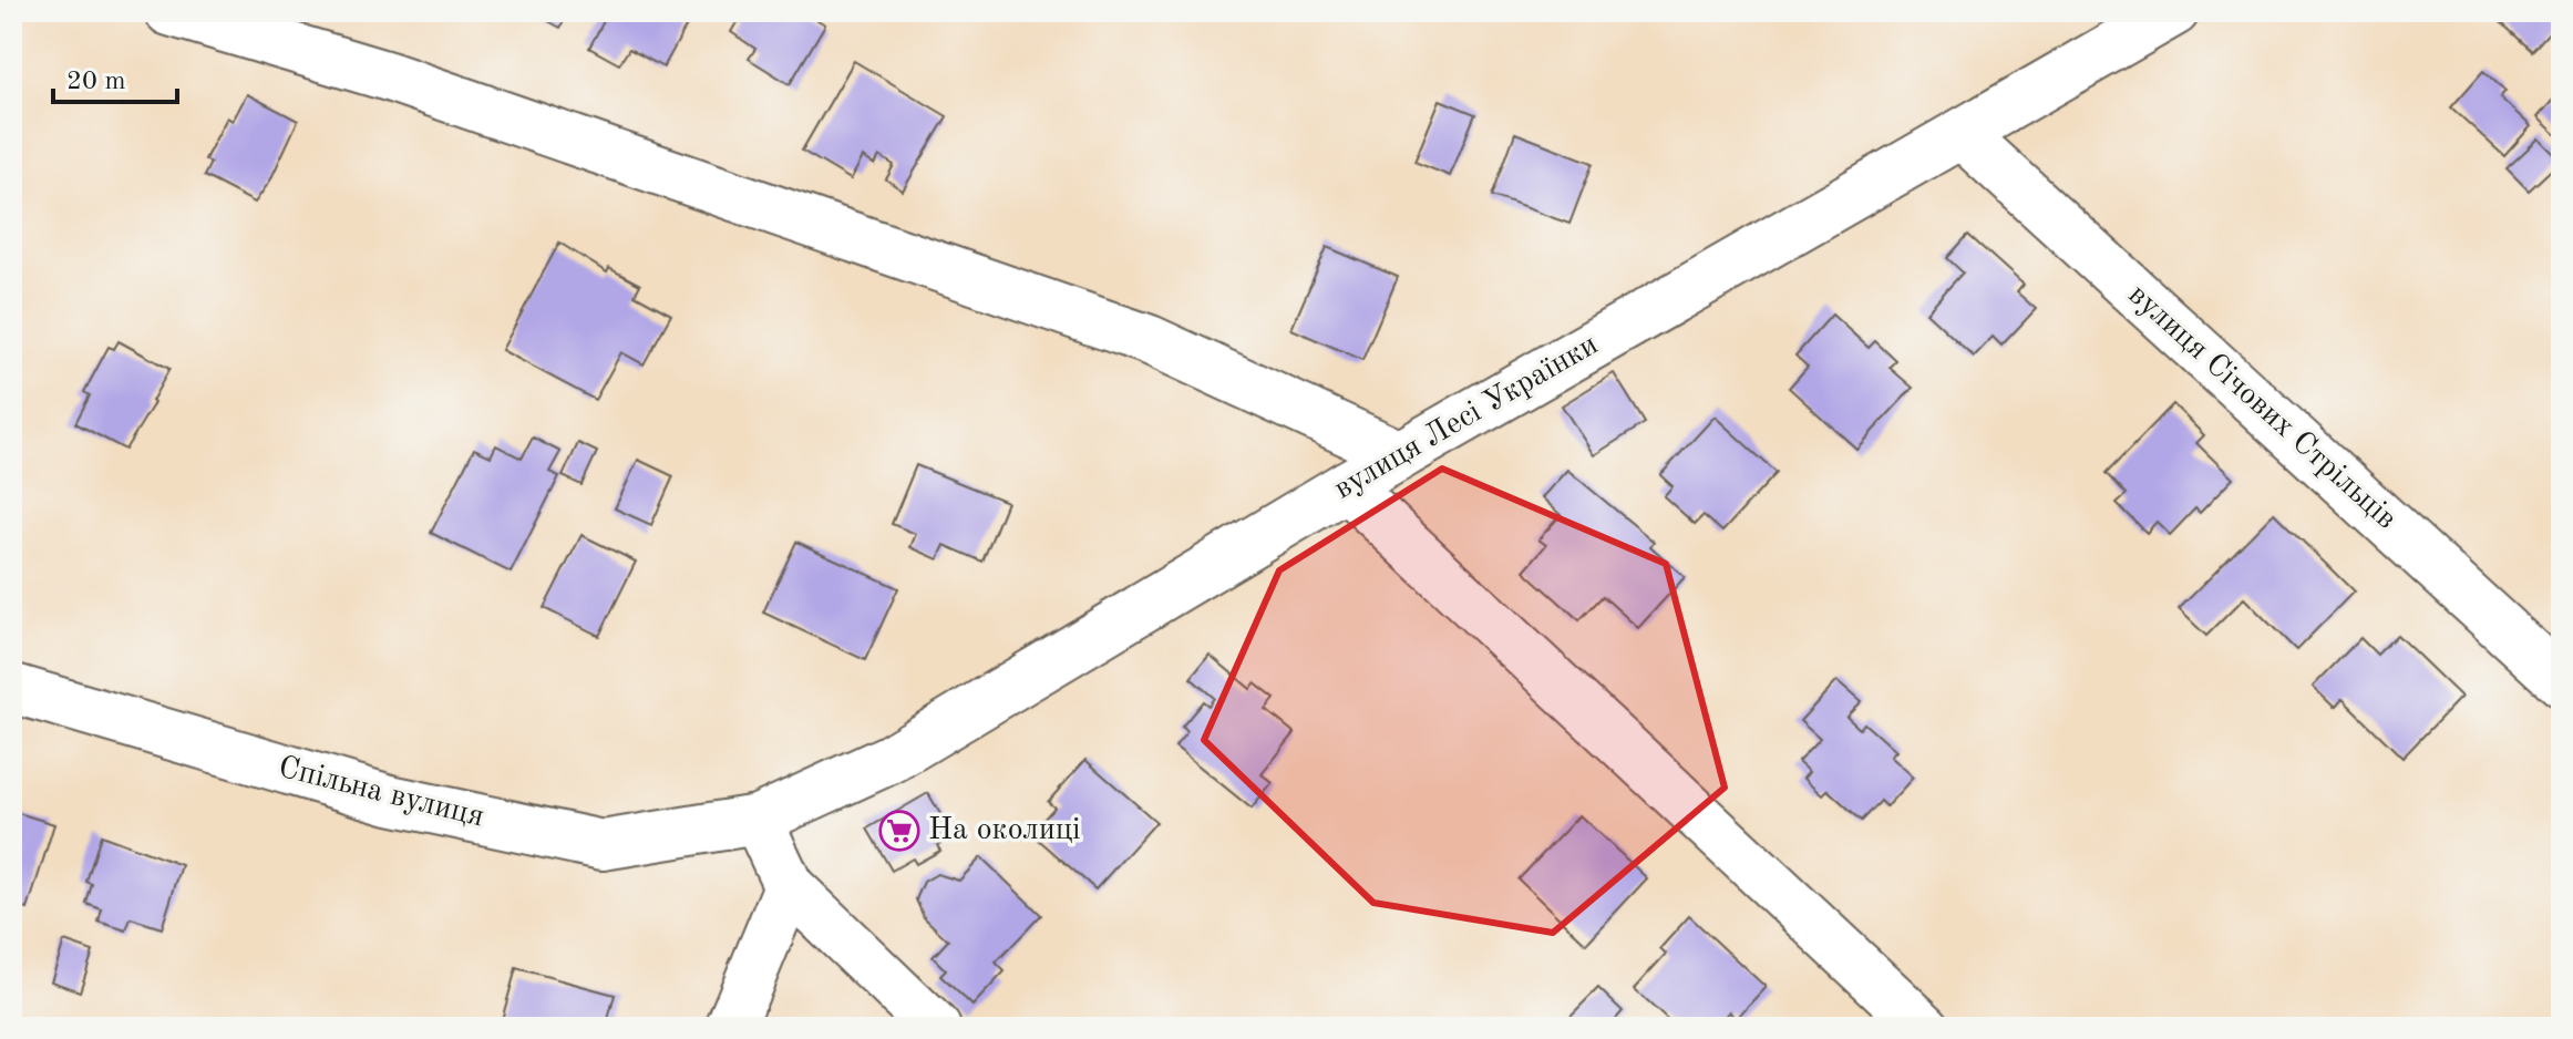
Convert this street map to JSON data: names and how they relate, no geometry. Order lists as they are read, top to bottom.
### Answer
{
  "streets": {
    "street": ["вулиця Січових Стрільців", "вулиця Лесі Українки", "Спільна вулиця"]
  },
  "crossings": [
    ["вулиця Січових Стрільців", "вулиця Лесі Українки"],
    ["вулиця Лесі Українки", "Спільна вулиця"]
  ],
  "places": {
    "supermarket": ["На околиці"]
  },
  "scale_bar": "20 m"
}
